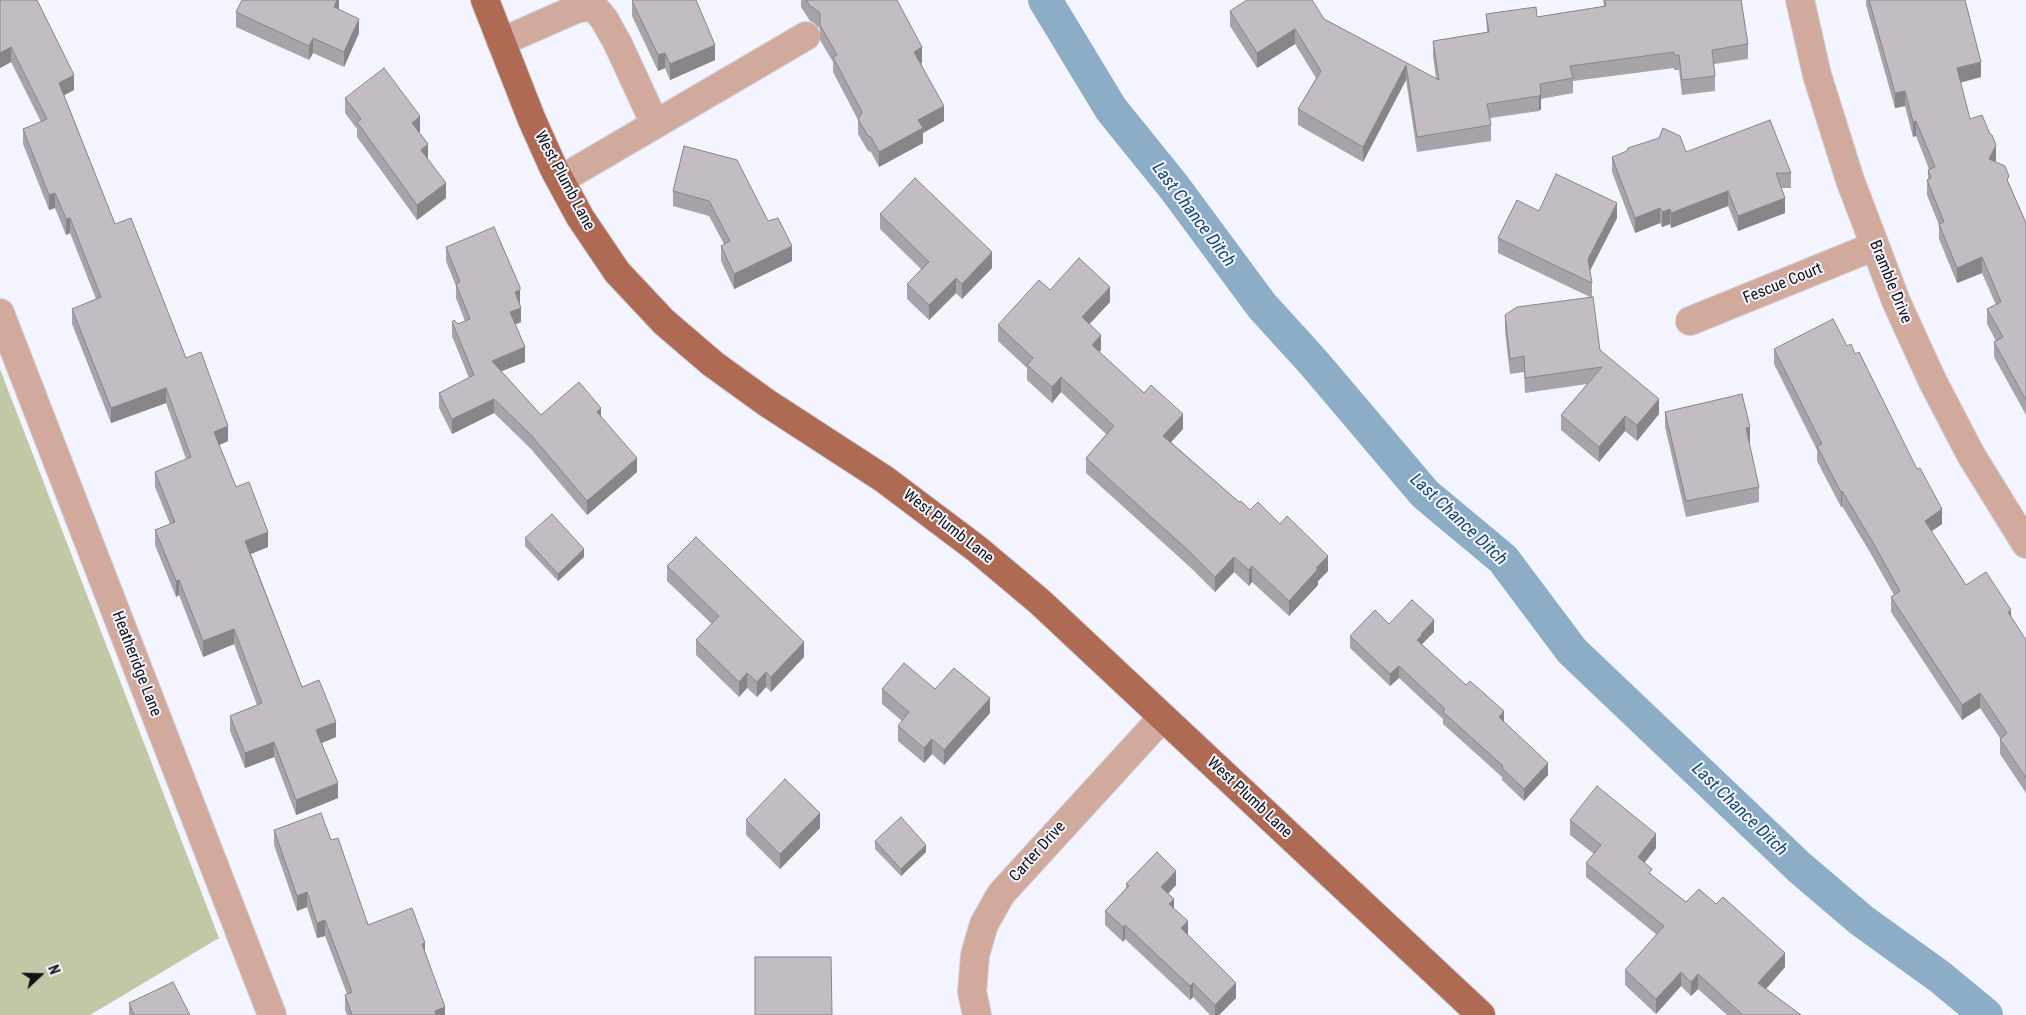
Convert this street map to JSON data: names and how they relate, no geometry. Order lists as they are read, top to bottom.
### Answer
{
  "streets": {
    "main road": ["West Plumb Lane"],
    "street": [
      "Bramble Drive",
      "Fescue Court",
      "Heatheridge Lane",
      "Carter Drive"
    ]
  },
  "crossings": [
    ["West Plumb Lane", "Carter Drive"],
    ["Bramble Drive", "Fescue Court"]
  ],
  "water": ["Last Chance Ditch"],
  "north": "right"
}
